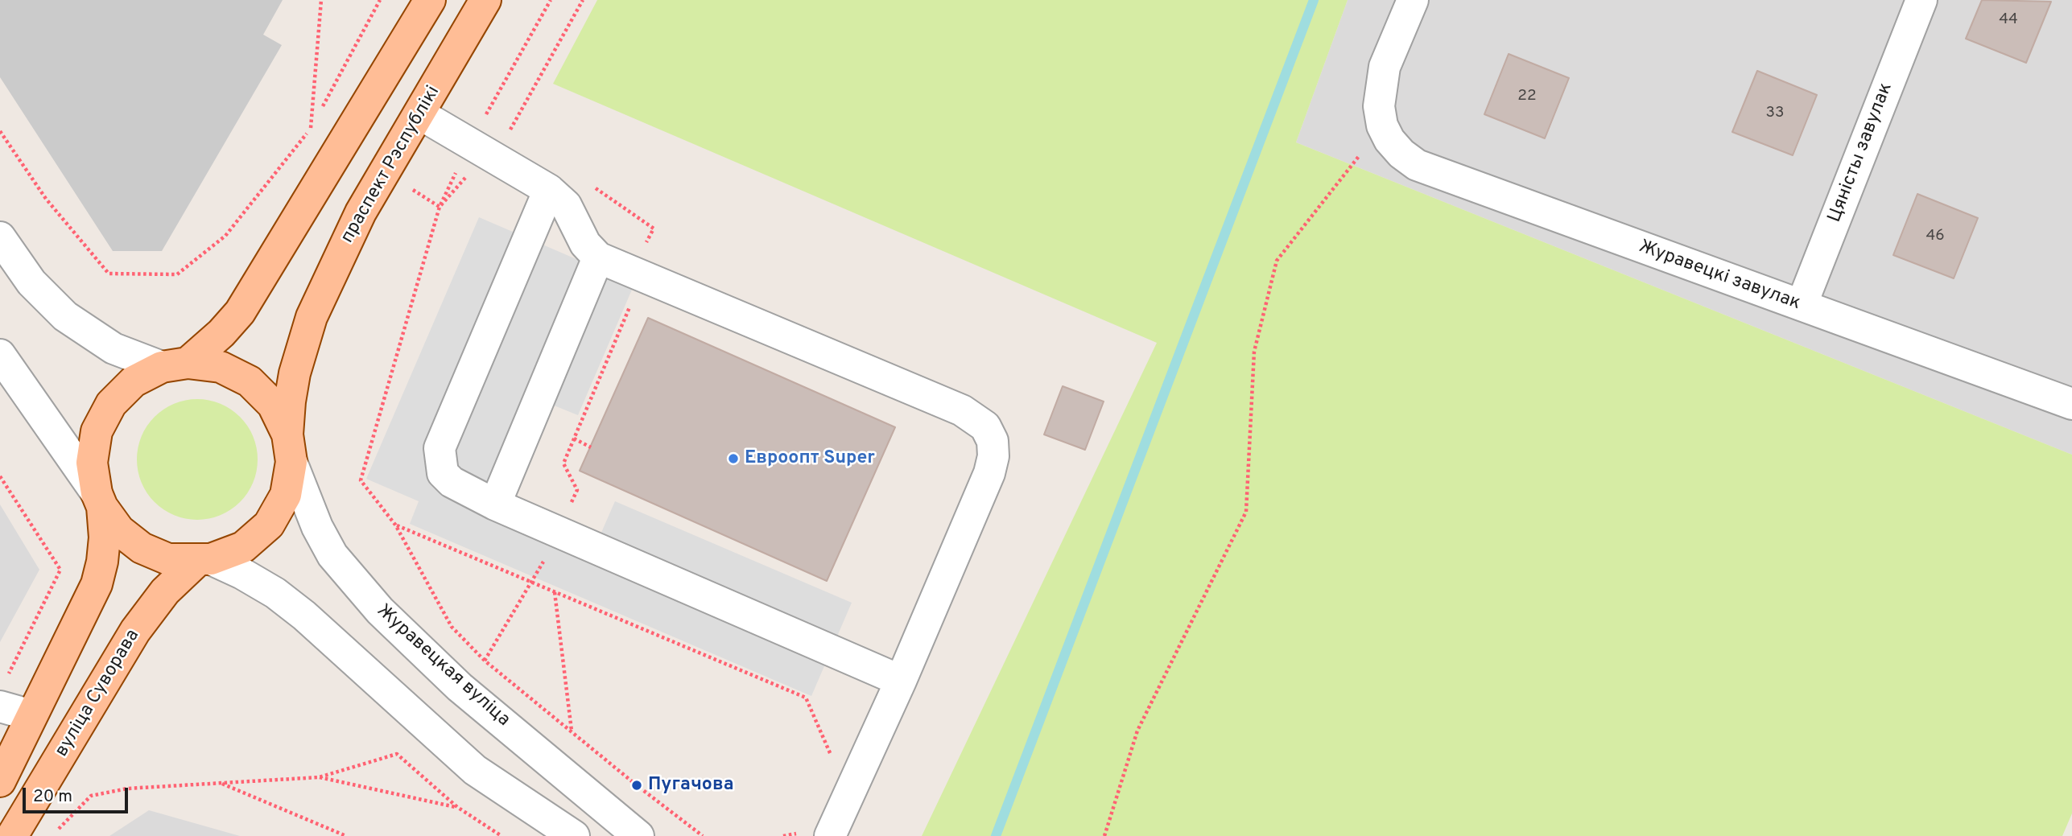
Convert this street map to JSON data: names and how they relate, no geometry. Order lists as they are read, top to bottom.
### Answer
{
  "streets": {
    "main road": ["праспект Рэспублікі", "вуліца Суворава"],
    "street": ["Цяністы завулак", "Журавецкі завулак", "Журавецкая вуліца"]
  },
  "crossings": [
    ["Цяністы завулак", "Журавецкі завулак"],
    ["праспект Рэспублікі", "Журавецкая вуліца"],
    ["праспект Рэспублікі", "вуліца Суворава"],
    ["Журавецкая вуліца", "вуліца Суворава"]
  ],
  "places": ["Евроопт Super", "Пугачова"],
  "house_numbers": [
    "44",
    "22",
    "33",
    "46"
  ],
  "scale_bar": "20 m"
}
